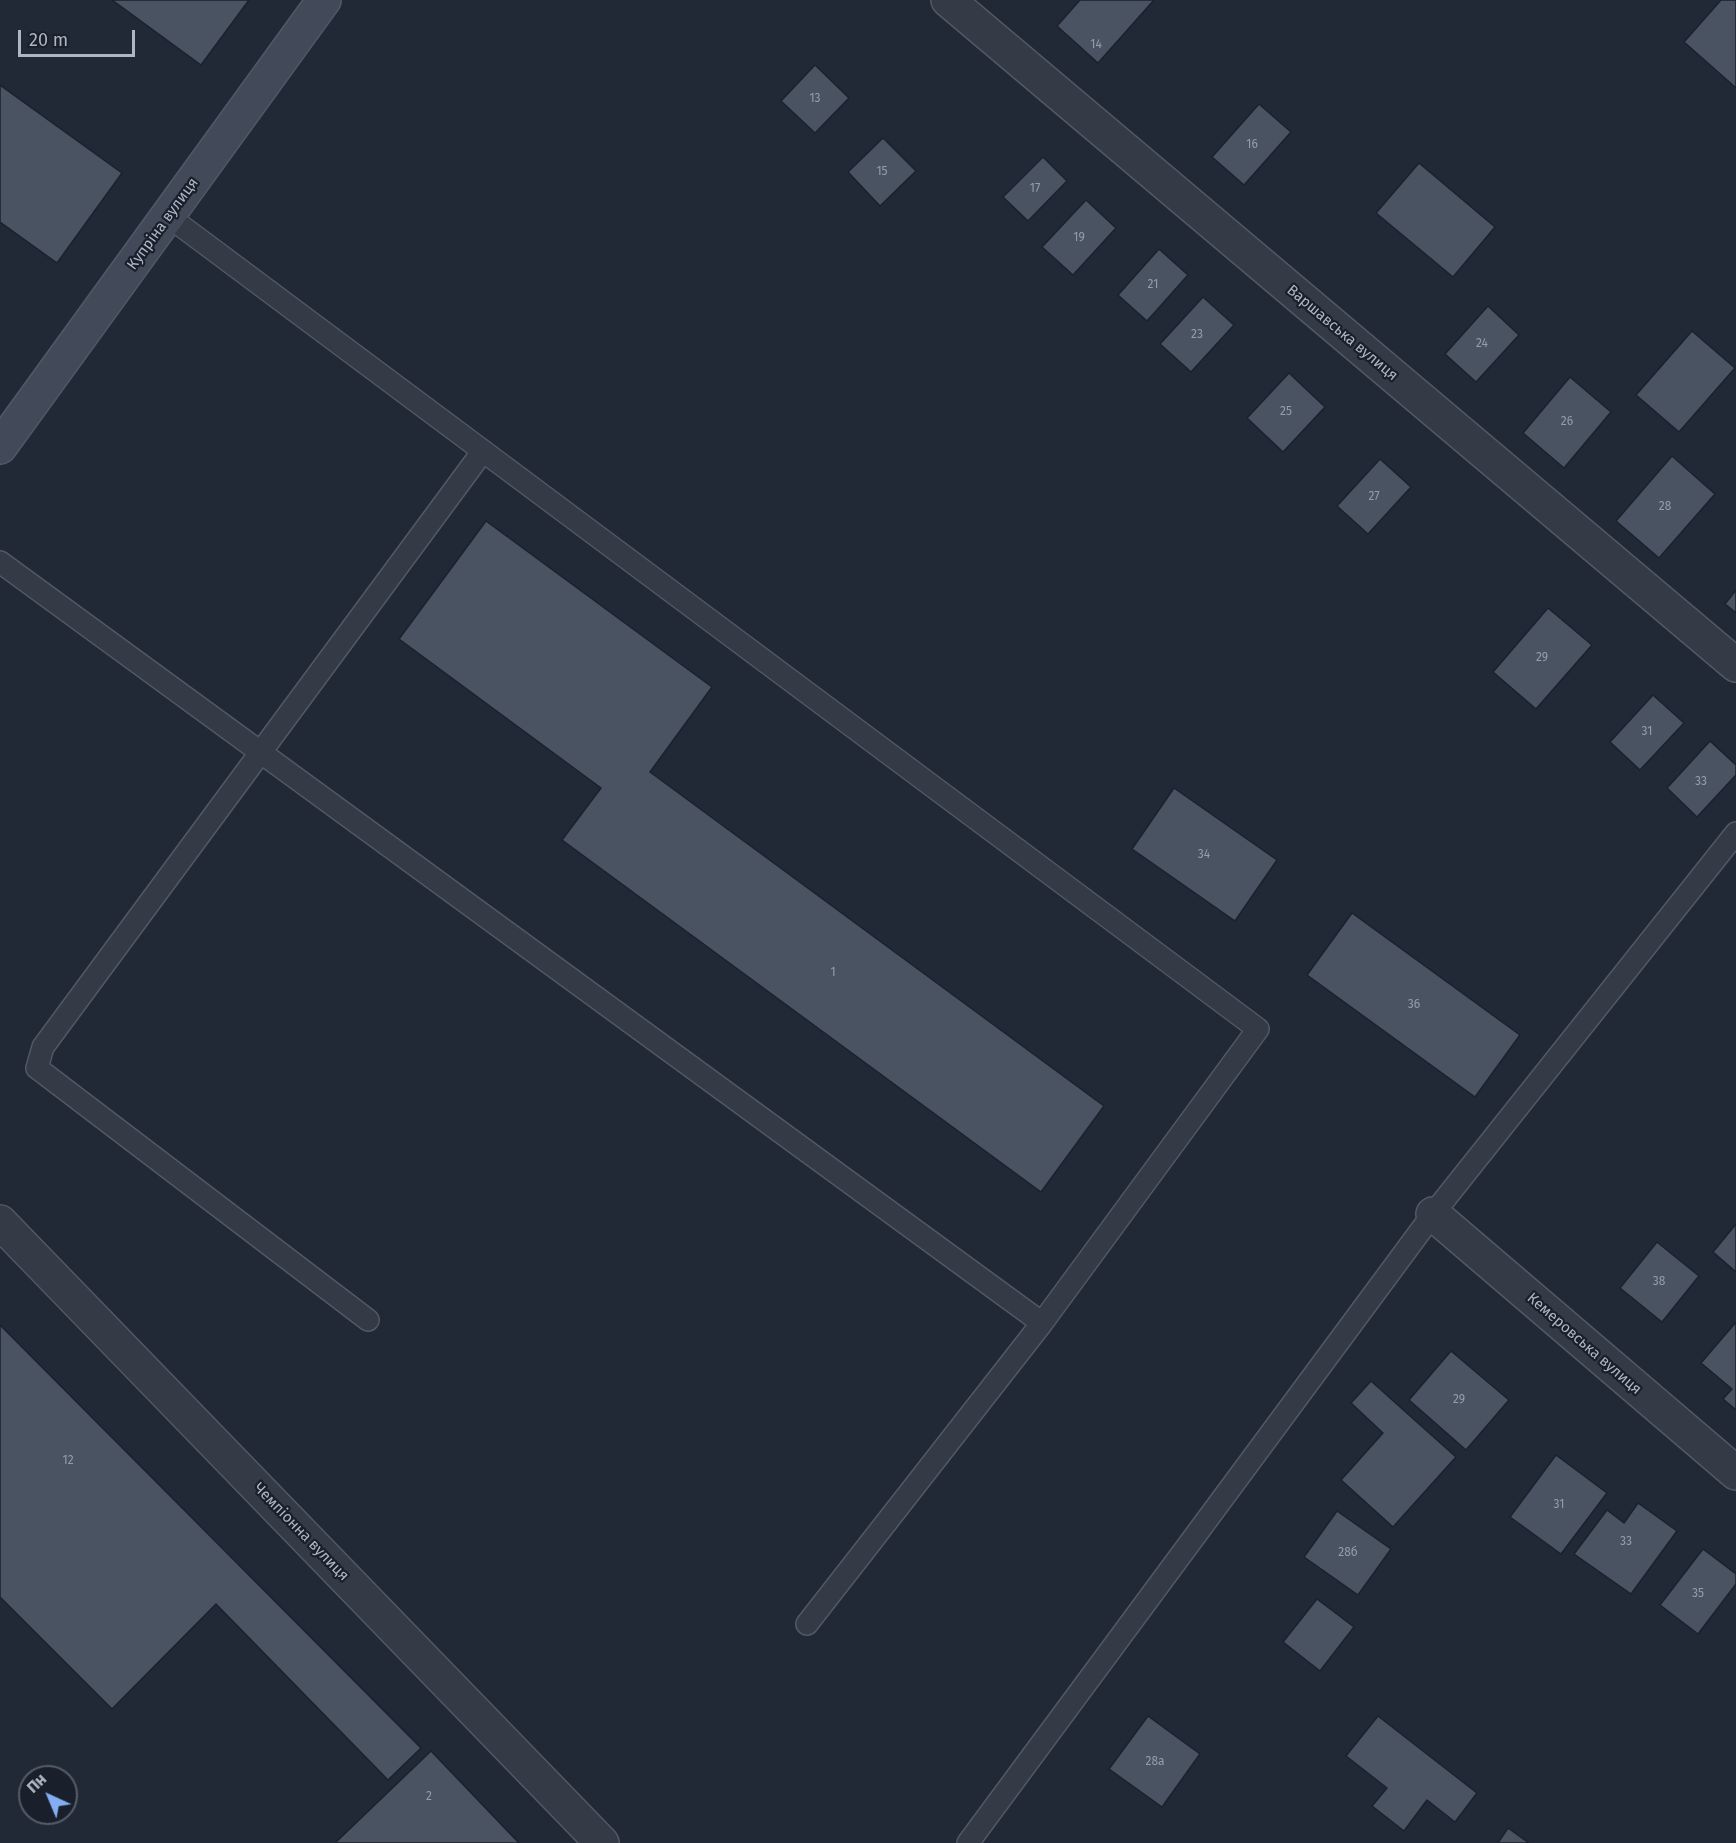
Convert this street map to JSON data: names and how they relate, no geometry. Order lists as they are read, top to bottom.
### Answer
{
  "streets": {
    "main road": ["Купріна вулиця"],
    "street": ["Варшавська вулиця", "Кемеровська вулиця", "Чемпіонна вулиця"]
  },
  "house_numbers": [
    "14",
    "13",
    "16",
    "15",
    "17",
    "19",
    "21",
    "23",
    "24",
    "25",
    "26",
    "27",
    "28",
    "29",
    "31",
    "33",
    "34",
    "1",
    "36",
    "38",
    "29",
    "12",
    "31",
    "33",
    "28б",
    "35",
    "28а",
    "2"
  ],
  "scale_bar": "20 m",
  "north": "top left"
}
